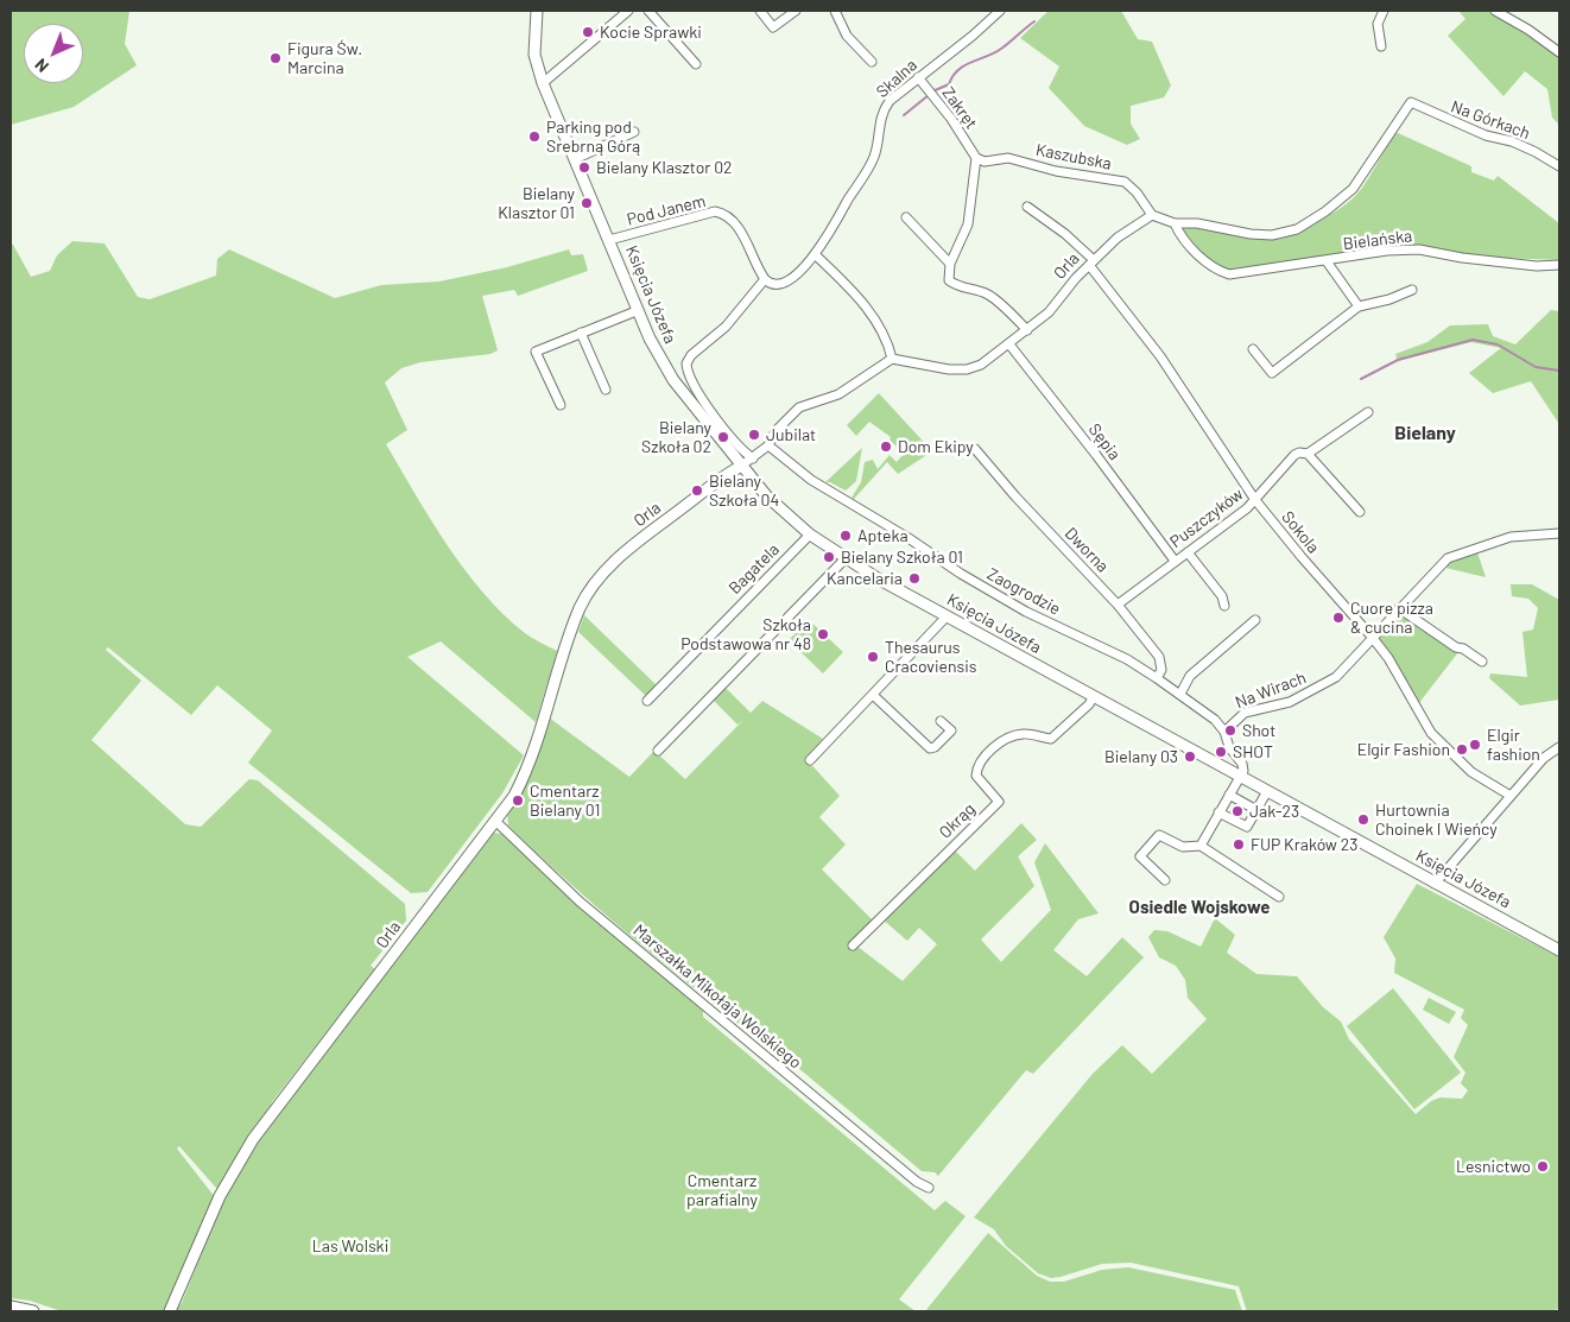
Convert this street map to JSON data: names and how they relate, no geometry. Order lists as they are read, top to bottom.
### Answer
{
  "streets": {
    "street": [
      "Skalna",
      "Zakręt",
      "Na Górkach",
      "Kaszubska",
      "Pod Janem",
      "Bielańska",
      "Orla",
      "Księcia Józefa",
      "Sępia",
      "Puszczyków",
      "Sokola",
      "Dworna",
      "Bagatela",
      "Zaogrodzie",
      "Na Wirach",
      "Okrąg",
      "Marszałka Mikołaja Wolskiego"
    ]
  },
  "crossings": [
    ["Skalna", "Zakręt"],
    ["Zakręt", "Kaszubska"],
    ["Na Górkach", "Bielańska"],
    ["Kaszubska", "Orla"],
    ["Pod Janem", "Księcia Józefa"],
    ["Orla", "Księcia Józefa"],
    ["Orla", "Sępia"],
    ["Orla", "Sokola"],
    ["Orla", "Zaogrodzie"],
    ["Orla", "Marszałka Mikołaja Wolskiego"],
    ["Księcia Józefa", "Bagatela"],
    ["Księcia Józefa", "Zaogrodzie"],
    ["Księcia Józefa", "Okrąg"],
    ["Sępia", "Puszczyków"],
    ["Puszczyków", "Sokola"],
    ["Puszczyków", "Dworna"],
    ["Sokola", "Na Wirach"],
    ["Dworna", "Zaogrodzie"],
    ["Zaogrodzie", "Na Wirach"]
  ],
  "districts": ["Bielany", "Osiedle Wojskowe"],
  "parks": ["Cmentarz parafialny", "Las Wolski"],
  "places": [
    "Kocie Sprawki",
    "Figura Św. Marcina",
    "Parking pod Srebrną Górą",
    "Bielany Klasztor 02",
    "Bielany Klasztor 01",
    "Jubilat",
    "Bielany Szkoła 02",
    "Dom Ekipy",
    "Bielany Szkoła 04",
    "Apteka",
    "Bielany Szkoła 01",
    "Kancelaria",
    "Cuore pizza & cucina",
    "Szkoła Podstawowa nr 48",
    "Thesaurus Cracoviensis",
    "Shot",
    "Elgir fashion",
    "Elgir Fashion",
    "SHOT",
    "Bielany 03",
    "Cmentarz Bielany 01",
    "Jak-23",
    "Hurtownia Choinek I Wieńcy",
    "FUP Kraków 23",
    "Lesnictwo"
  ],
  "north": "bottom left"
}
